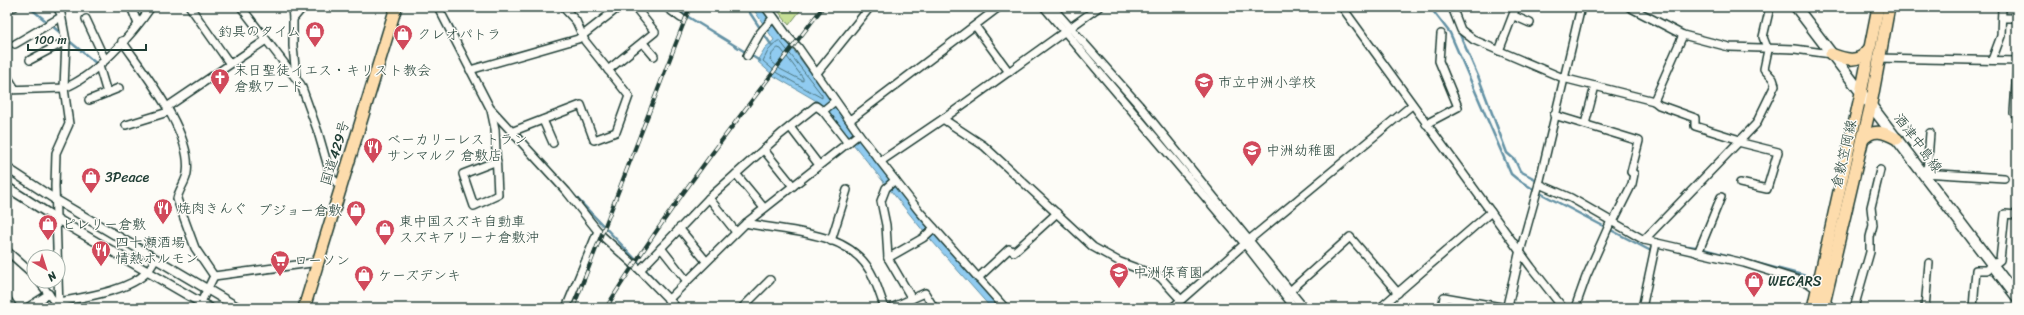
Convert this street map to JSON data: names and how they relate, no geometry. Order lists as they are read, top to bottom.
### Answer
{
  "streets": {
    "main road": ["酒津中島線", "国道429号", "倉敷笠岡線"]
  },
  "crossings": [
    ["酒津中島線", "倉敷笠岡線"]
  ],
  "places": {
    "shop": [
      "釣具のタイム",
      "クレオパトラ",
      "3Peace",
      "プジョー倉敷",
      "ピレリー倉敷",
      "東中国スズキ自動車 スズキアリーナ倉敷沖",
      "ケーズデンキ",
      "WECARS"
    ],
    "church": ["末日聖徒イエス・キリスト教会 倉敷ワード"],
    "school or university": ["市立中洲小学校", "中洲幼稚園", "中洲保育園"],
    "restaurant": ["ベーカリーレストラン サンマルク 倉敷店", "焼肉きんぐ", "四十瀬酒場 情熱ホルモン"],
    "supermarket": ["ローソン"]
  },
  "scale_bar": "100 m",
  "north": "bottom right"
}
